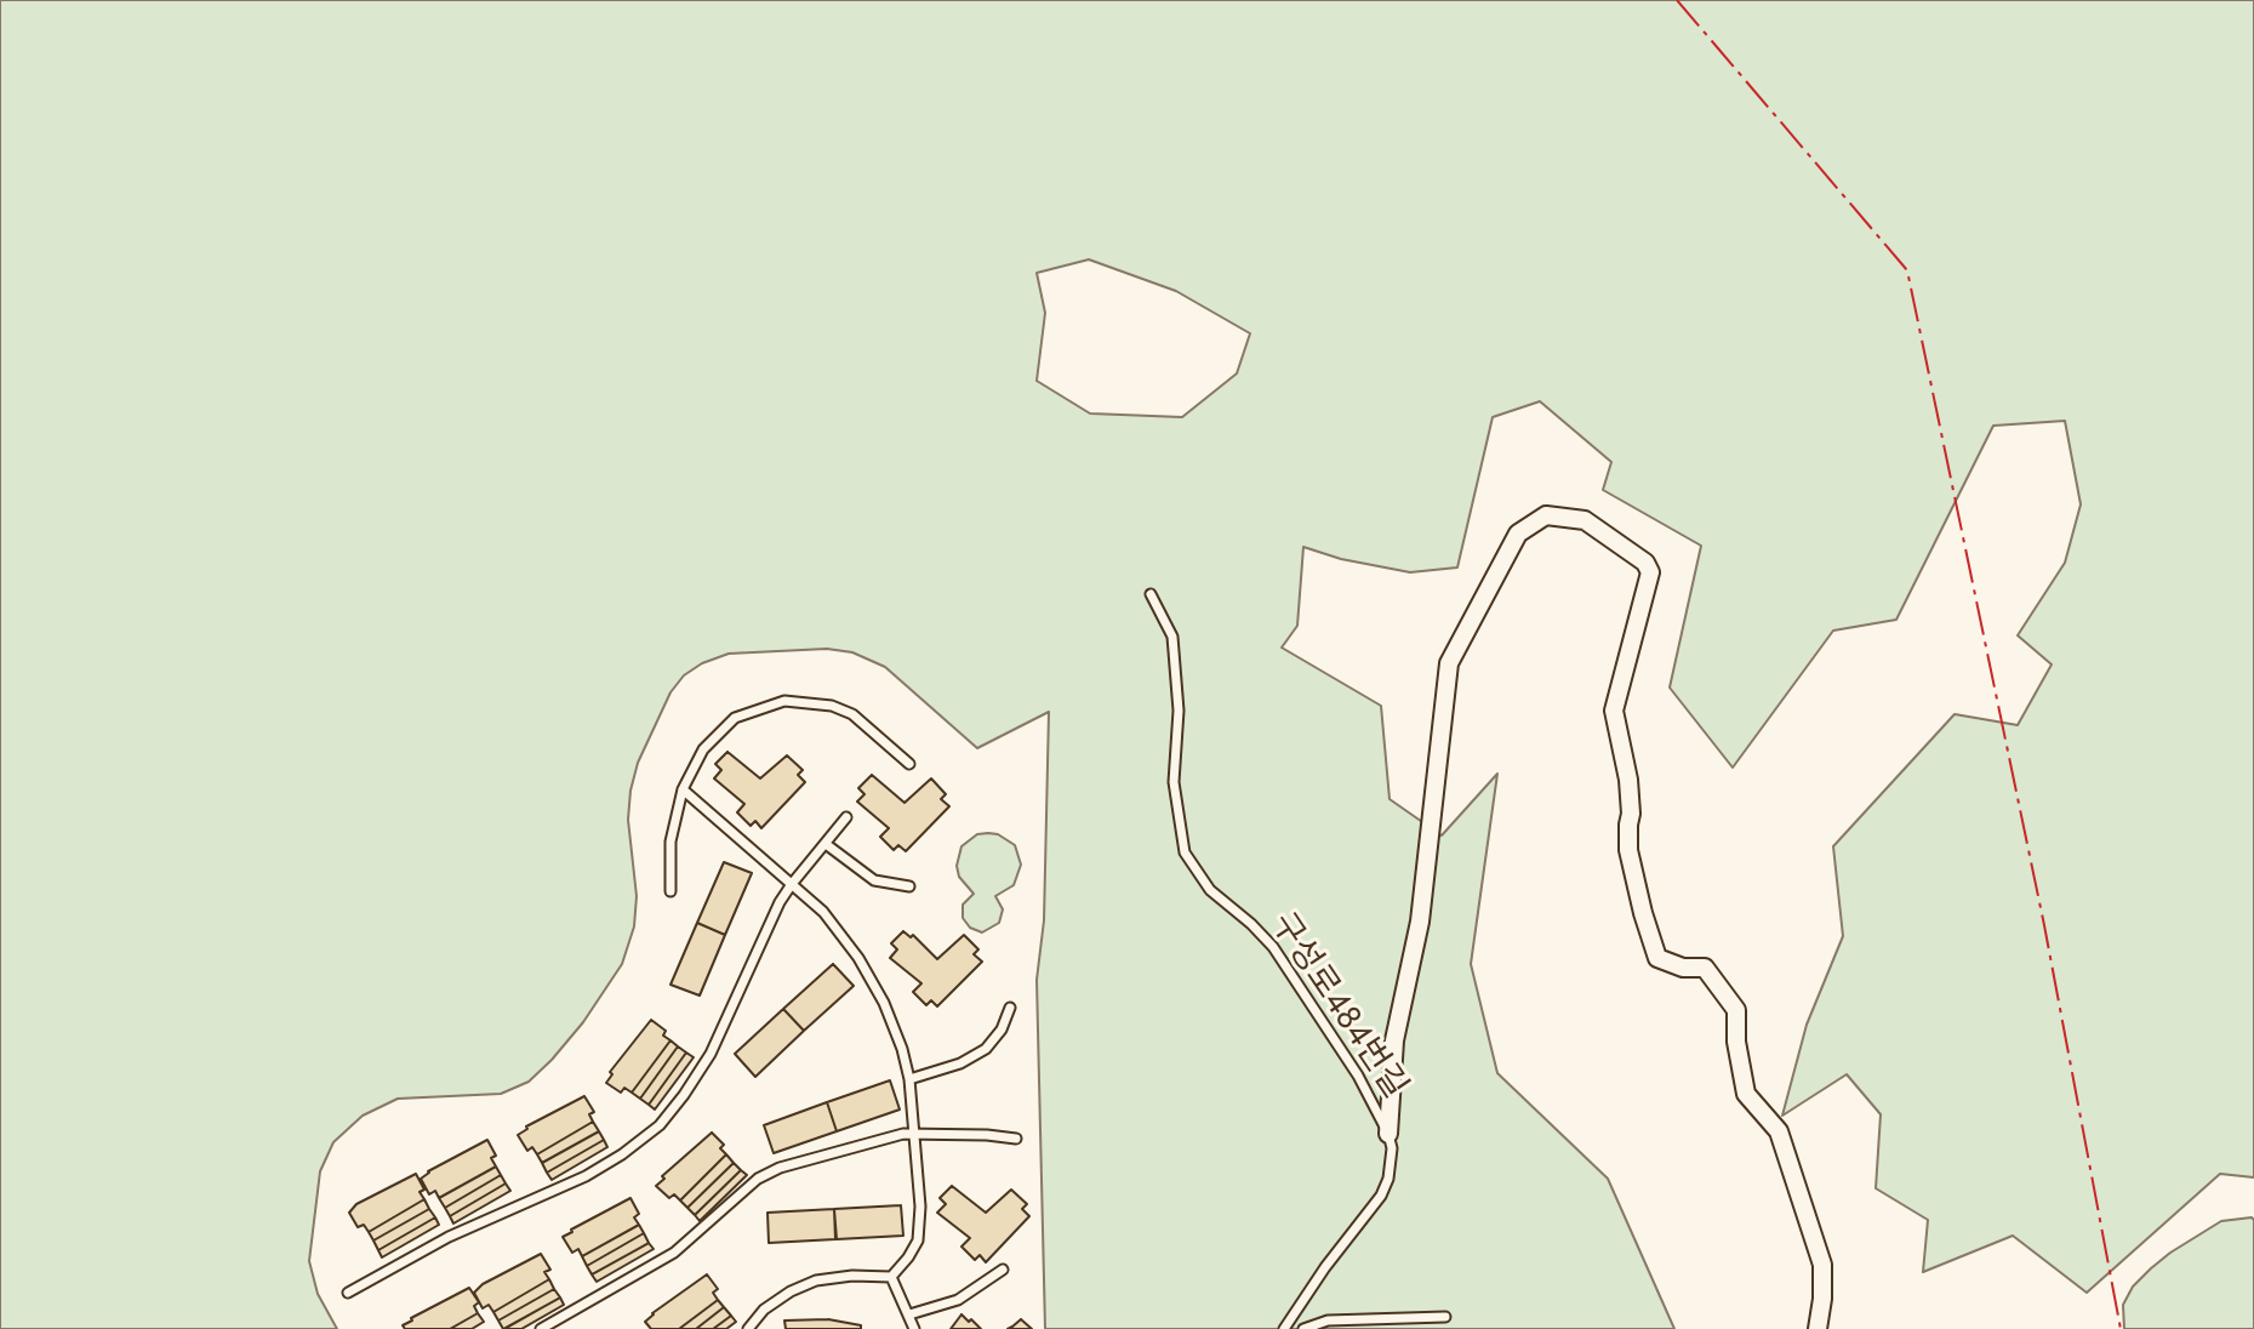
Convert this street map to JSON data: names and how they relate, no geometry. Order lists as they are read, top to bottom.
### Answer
{
  "streets": {
    "lane": ["구성로484번길"]
  }
}
